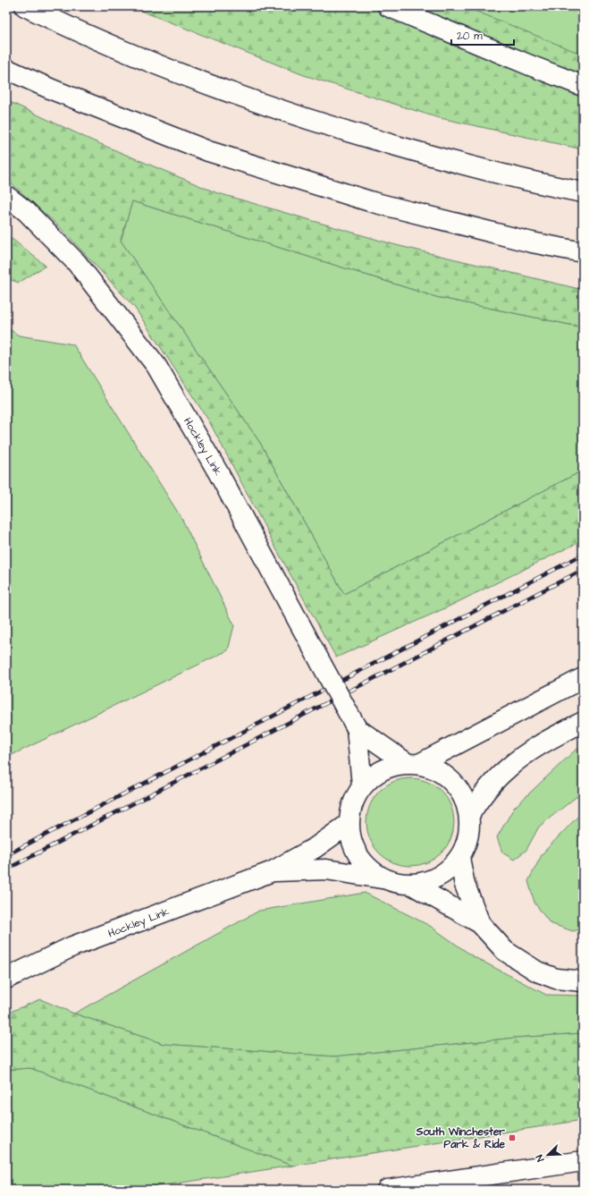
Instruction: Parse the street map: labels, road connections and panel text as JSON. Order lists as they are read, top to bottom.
{
  "streets": {
    "main road": ["Hockley Link"]
  },
  "places": {
    "transit": ["South Winchester Park & Ride"]
  },
  "scale_bar": "20 m",
  "north": "bottom left"
}
